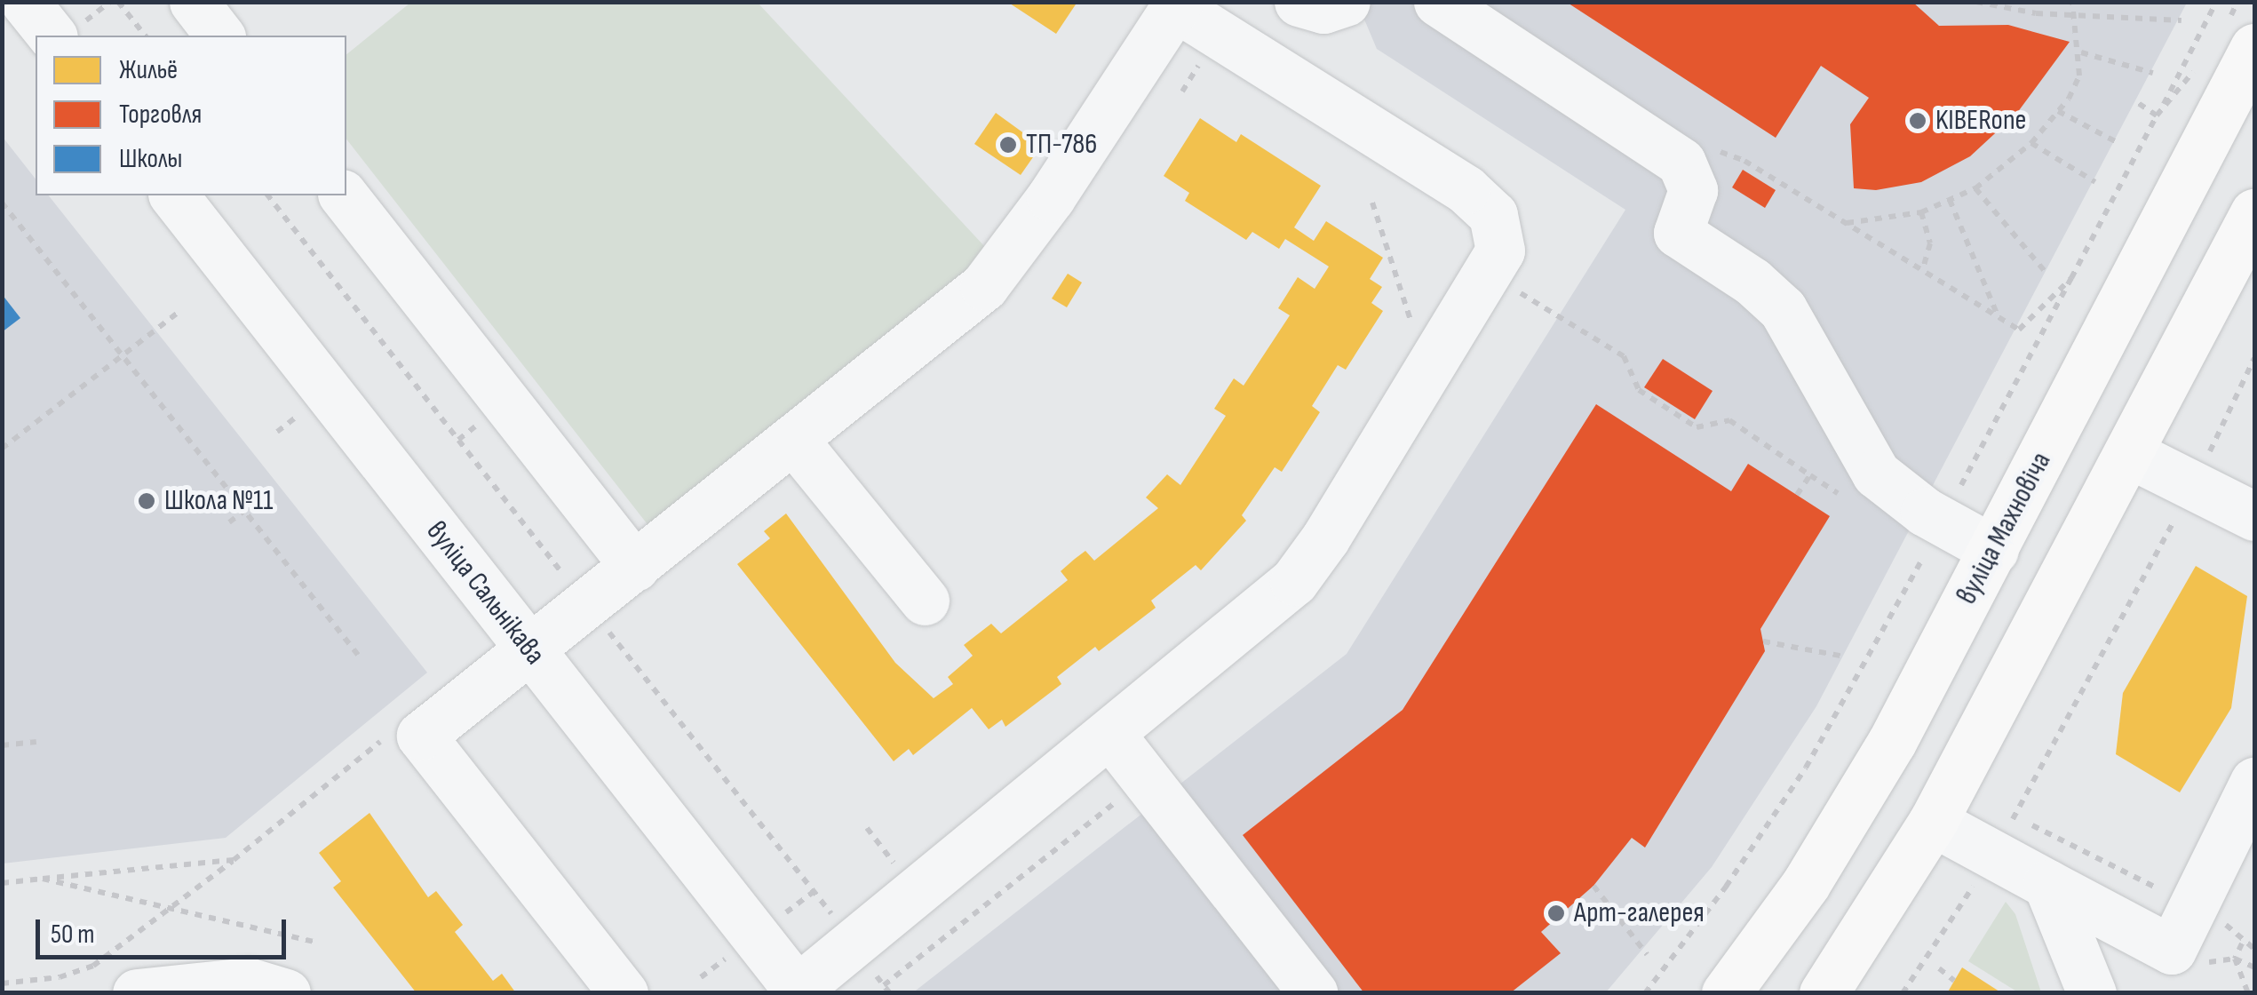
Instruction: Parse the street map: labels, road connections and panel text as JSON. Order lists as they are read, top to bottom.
{
  "streets": {
    "main road": ["вуліца Махновіча"],
    "street": ["вуліца Сальнікава"]
  },
  "places": [
    "KIBERone",
    "ТП-786",
    "Школа №11",
    "Арт-галерея"
  ],
  "legend": ["Жильё", "Торговля", "Школы"],
  "scale_bar": "50 m"
}
